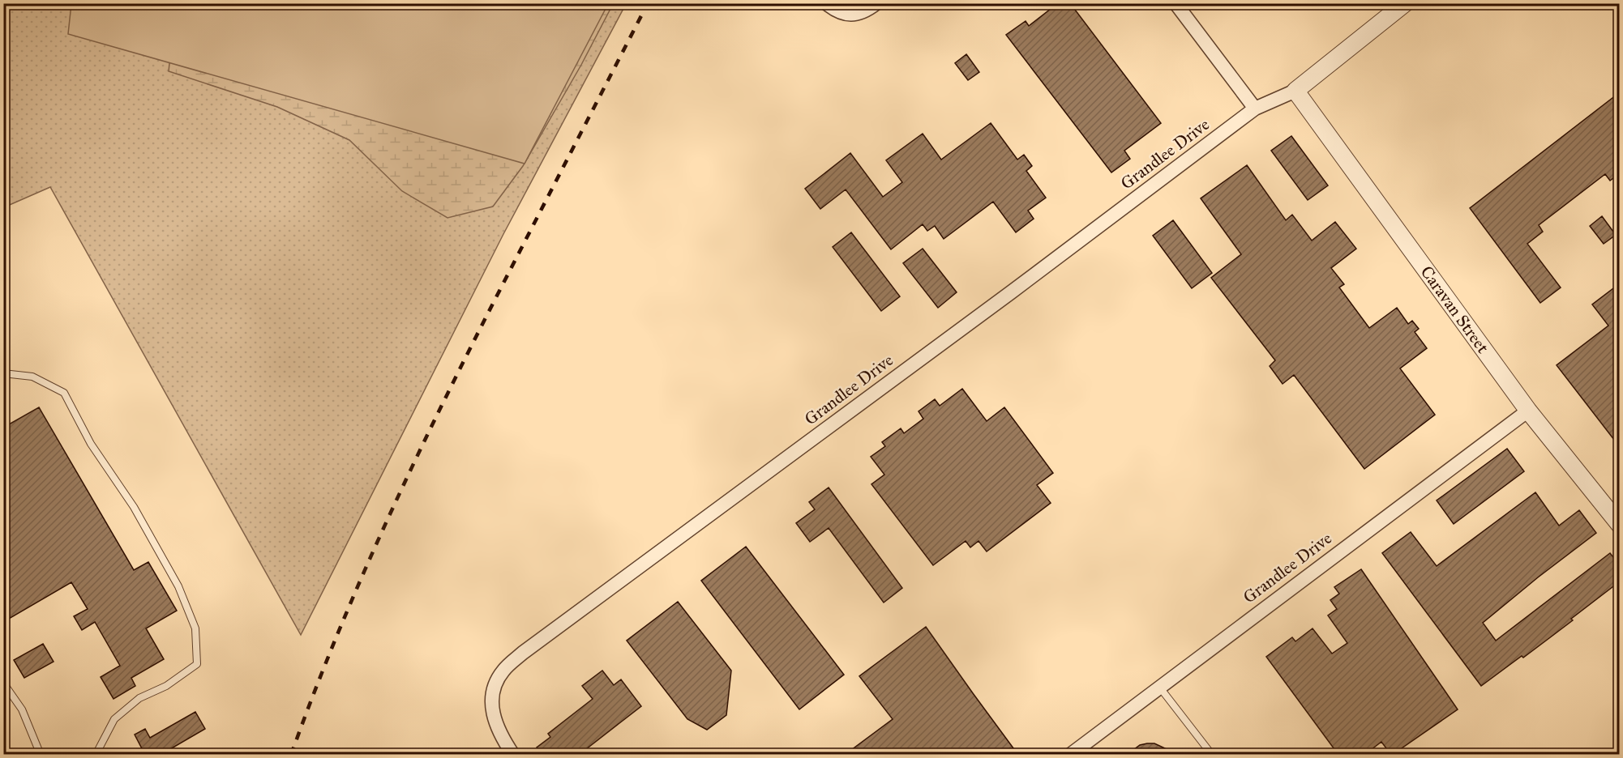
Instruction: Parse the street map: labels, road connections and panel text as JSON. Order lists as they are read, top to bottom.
{
  "streets": {
    "street": ["Grandlee Drive", "Caravan Street"]
  },
  "crossings": [
    ["Grandlee Drive", "Caravan Street"]
  ]
}
